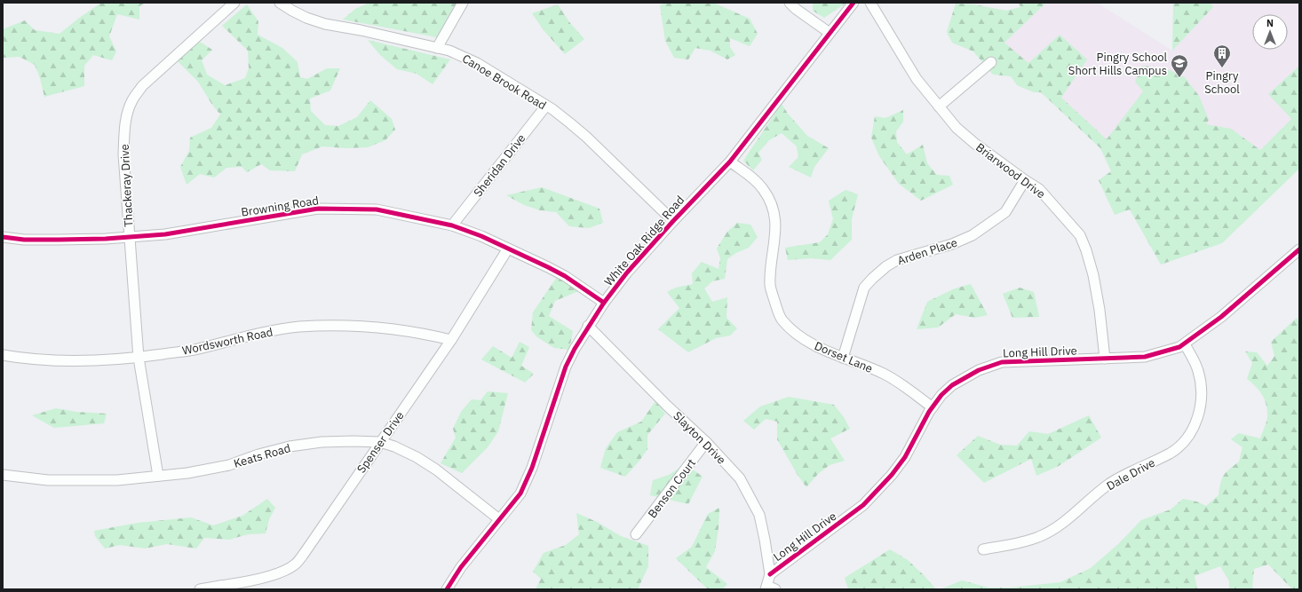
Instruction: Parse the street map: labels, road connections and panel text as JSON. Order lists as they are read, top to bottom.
{
  "streets": {
    "street": [
      "Canoe Brook Road",
      "Sheridan Drive",
      "Briarwood Drive",
      "Thackeray Drive",
      "Browning Road",
      "White Oak Ridge Road",
      "Arden Place",
      "Wordsworth Road",
      "Long Hill Drive",
      "Dorset Lane",
      "Slayton Drive",
      "Spenser Drive",
      "Keats Road",
      "Dale Drive",
      "Benson Court"
    ]
  },
  "crossings": [
    ["Canoe Brook Road", "Sheridan Drive"],
    ["Canoe Brook Road", "White Oak Ridge Road"],
    ["Sheridan Drive", "Browning Road"],
    ["Briarwood Drive", "Arden Place"],
    ["Briarwood Drive", "Long Hill Drive"],
    ["Thackeray Drive", "Browning Road"],
    ["Thackeray Drive", "Wordsworth Road"],
    ["Thackeray Drive", "Keats Road"],
    ["Browning Road", "White Oak Ridge Road"],
    ["Browning Road", "Spenser Drive"],
    ["White Oak Ridge Road", "Dorset Lane"],
    ["White Oak Ridge Road", "Slayton Drive"],
    ["White Oak Ridge Road", "Keats Road"],
    ["Arden Place", "Dorset Lane"],
    ["Wordsworth Road", "Spenser Drive"],
    ["Long Hill Drive", "Dorset Lane"],
    ["Long Hill Drive", "Slayton Drive"],
    ["Long Hill Drive", "Dale Drive"],
    ["Slayton Drive", "Benson Court"],
    ["Spenser Drive", "Keats Road"]
  ],
  "places": {
    "building": ["Pingry School"],
    "school or university": ["Pingry School Short Hills Campus"]
  },
  "north": "top"
}
